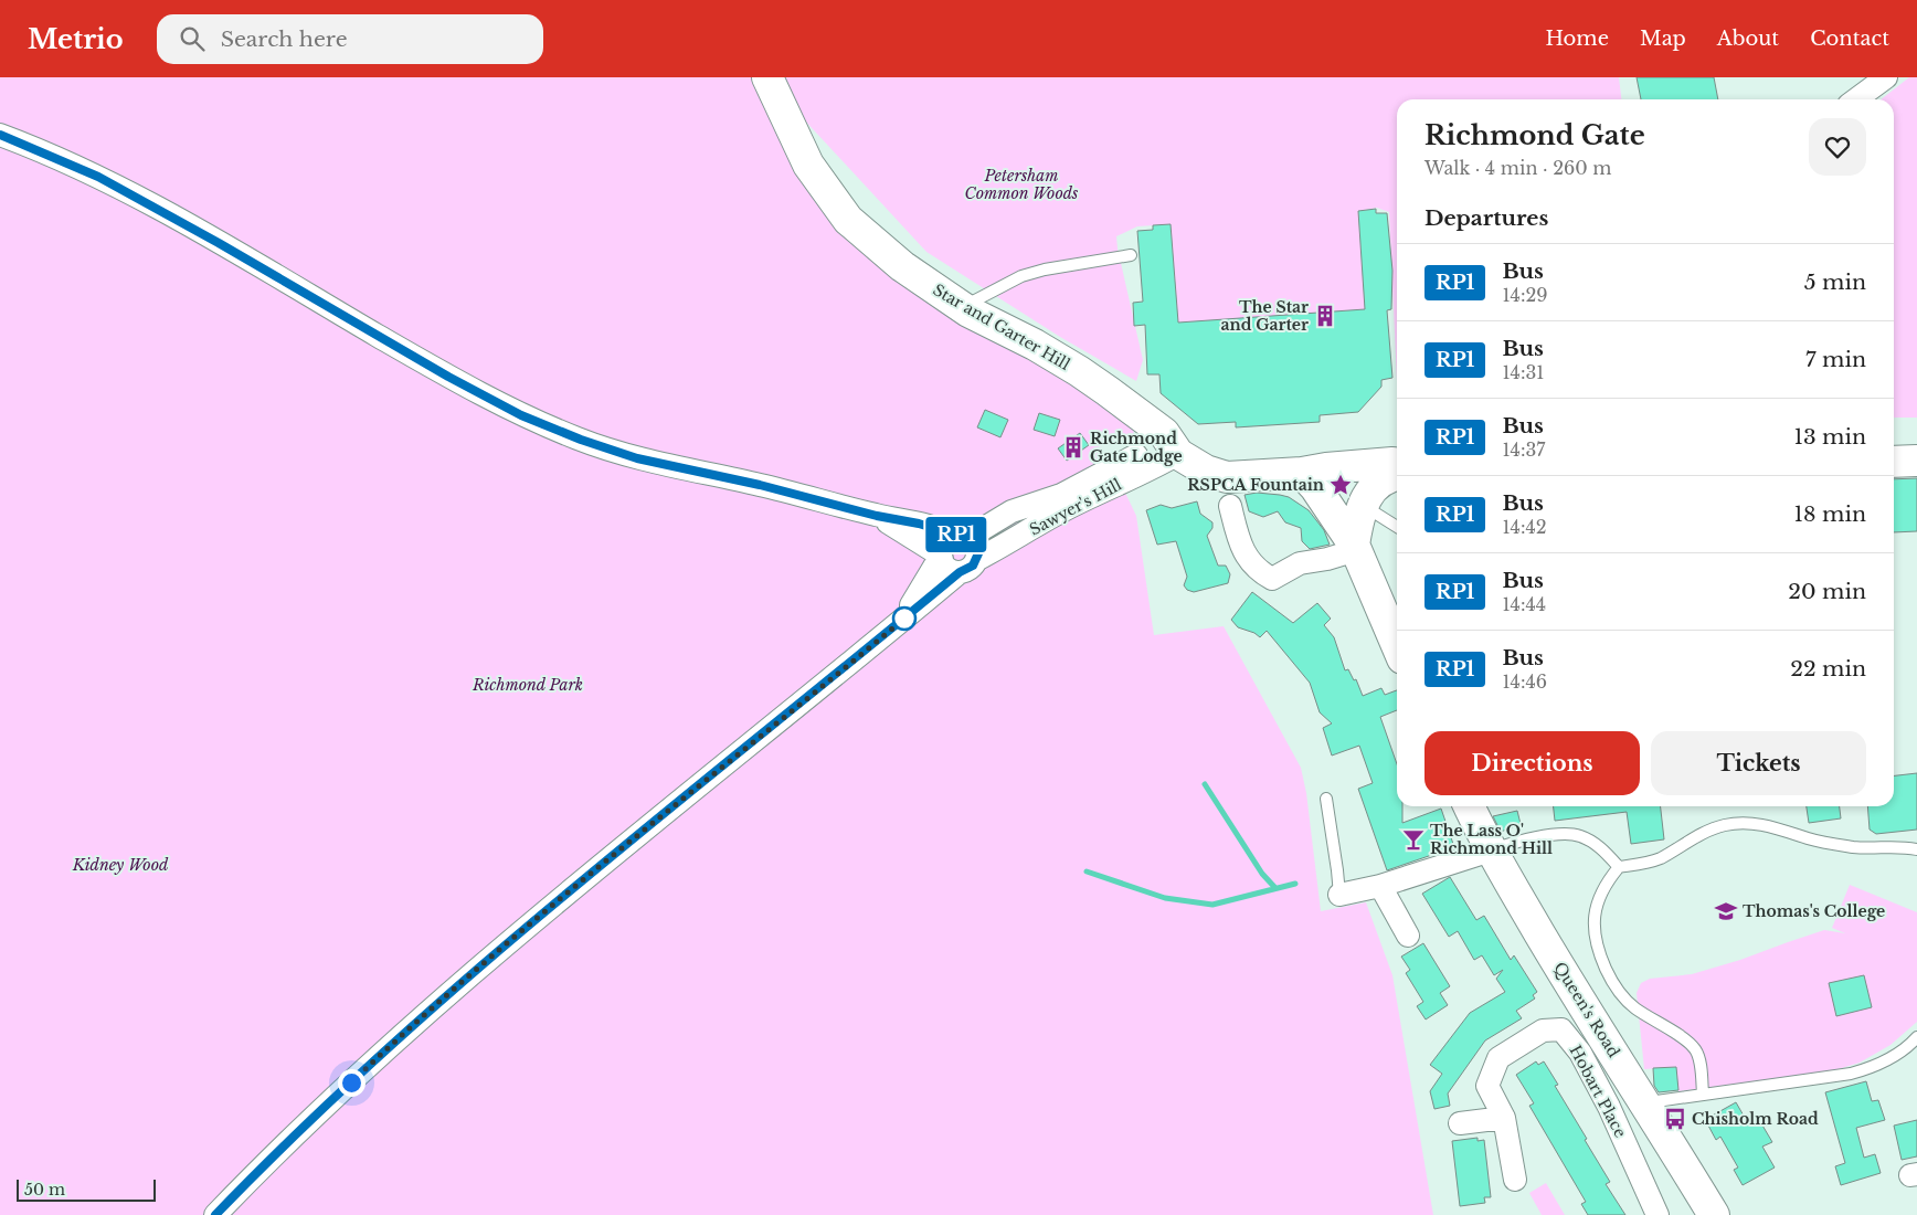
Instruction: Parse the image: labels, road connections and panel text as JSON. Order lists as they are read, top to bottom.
{
  "streets": {
    "main road": ["Star and Garter Hill", "Queen's Road"],
    "street": ["Sawyer's Hill", "Hobart Place"]
  },
  "crossings": [
    ["Star and Garter Hill", "Sawyer's Hill"]
  ],
  "parks": ["Petersham Common Woods", "Richmond Park", "Kidney Wood"],
  "places": {
    "building": ["The Star and Garter", "Richmond Gate Lodge"],
    "place": ["RSPCA Fountain"],
    "bar": ["The Lass O' Richmond Hill"],
    "school or university": ["Thomas's College"],
    "bus stop": ["Chisholm Road"]
  },
  "lines": ["bus line RP1"],
  "scale_bar": "50 m",
  "page": {
    "header": "Metrio",
    "search": "Search here",
    "nav": [
      "Home",
      "Map",
      "About",
      "Contact"
    ],
    "on_map": "RP1",
    "heading": [
      ["Richmond Gate", "Walk · 4 min · 260 m"],
      "Departures"
    ],
    "list": [
      {
        "mark": "RP1",
        "name": "Bus",
        "note": "14:29",
        "value": "5 min"
      },
      {
        "mark": "RP1",
        "name": "Bus",
        "note": "14:31",
        "value": "7 min"
      },
      {
        "mark": "RP1",
        "name": "Bus",
        "note": "14:37",
        "value": "13 min"
      },
      {
        "mark": "RP1",
        "name": "Bus",
        "note": "14:42",
        "value": "18 min"
      },
      {
        "mark": "RP1",
        "name": "Bus",
        "note": "14:44",
        "value": "20 min"
      },
      {
        "mark": "RP1",
        "name": "Bus",
        "note": "14:46",
        "value": "22 min"
      }
    ],
    "buttons": ["Directions", "Tickets"],
    "scale": "50 m"
  }
}
